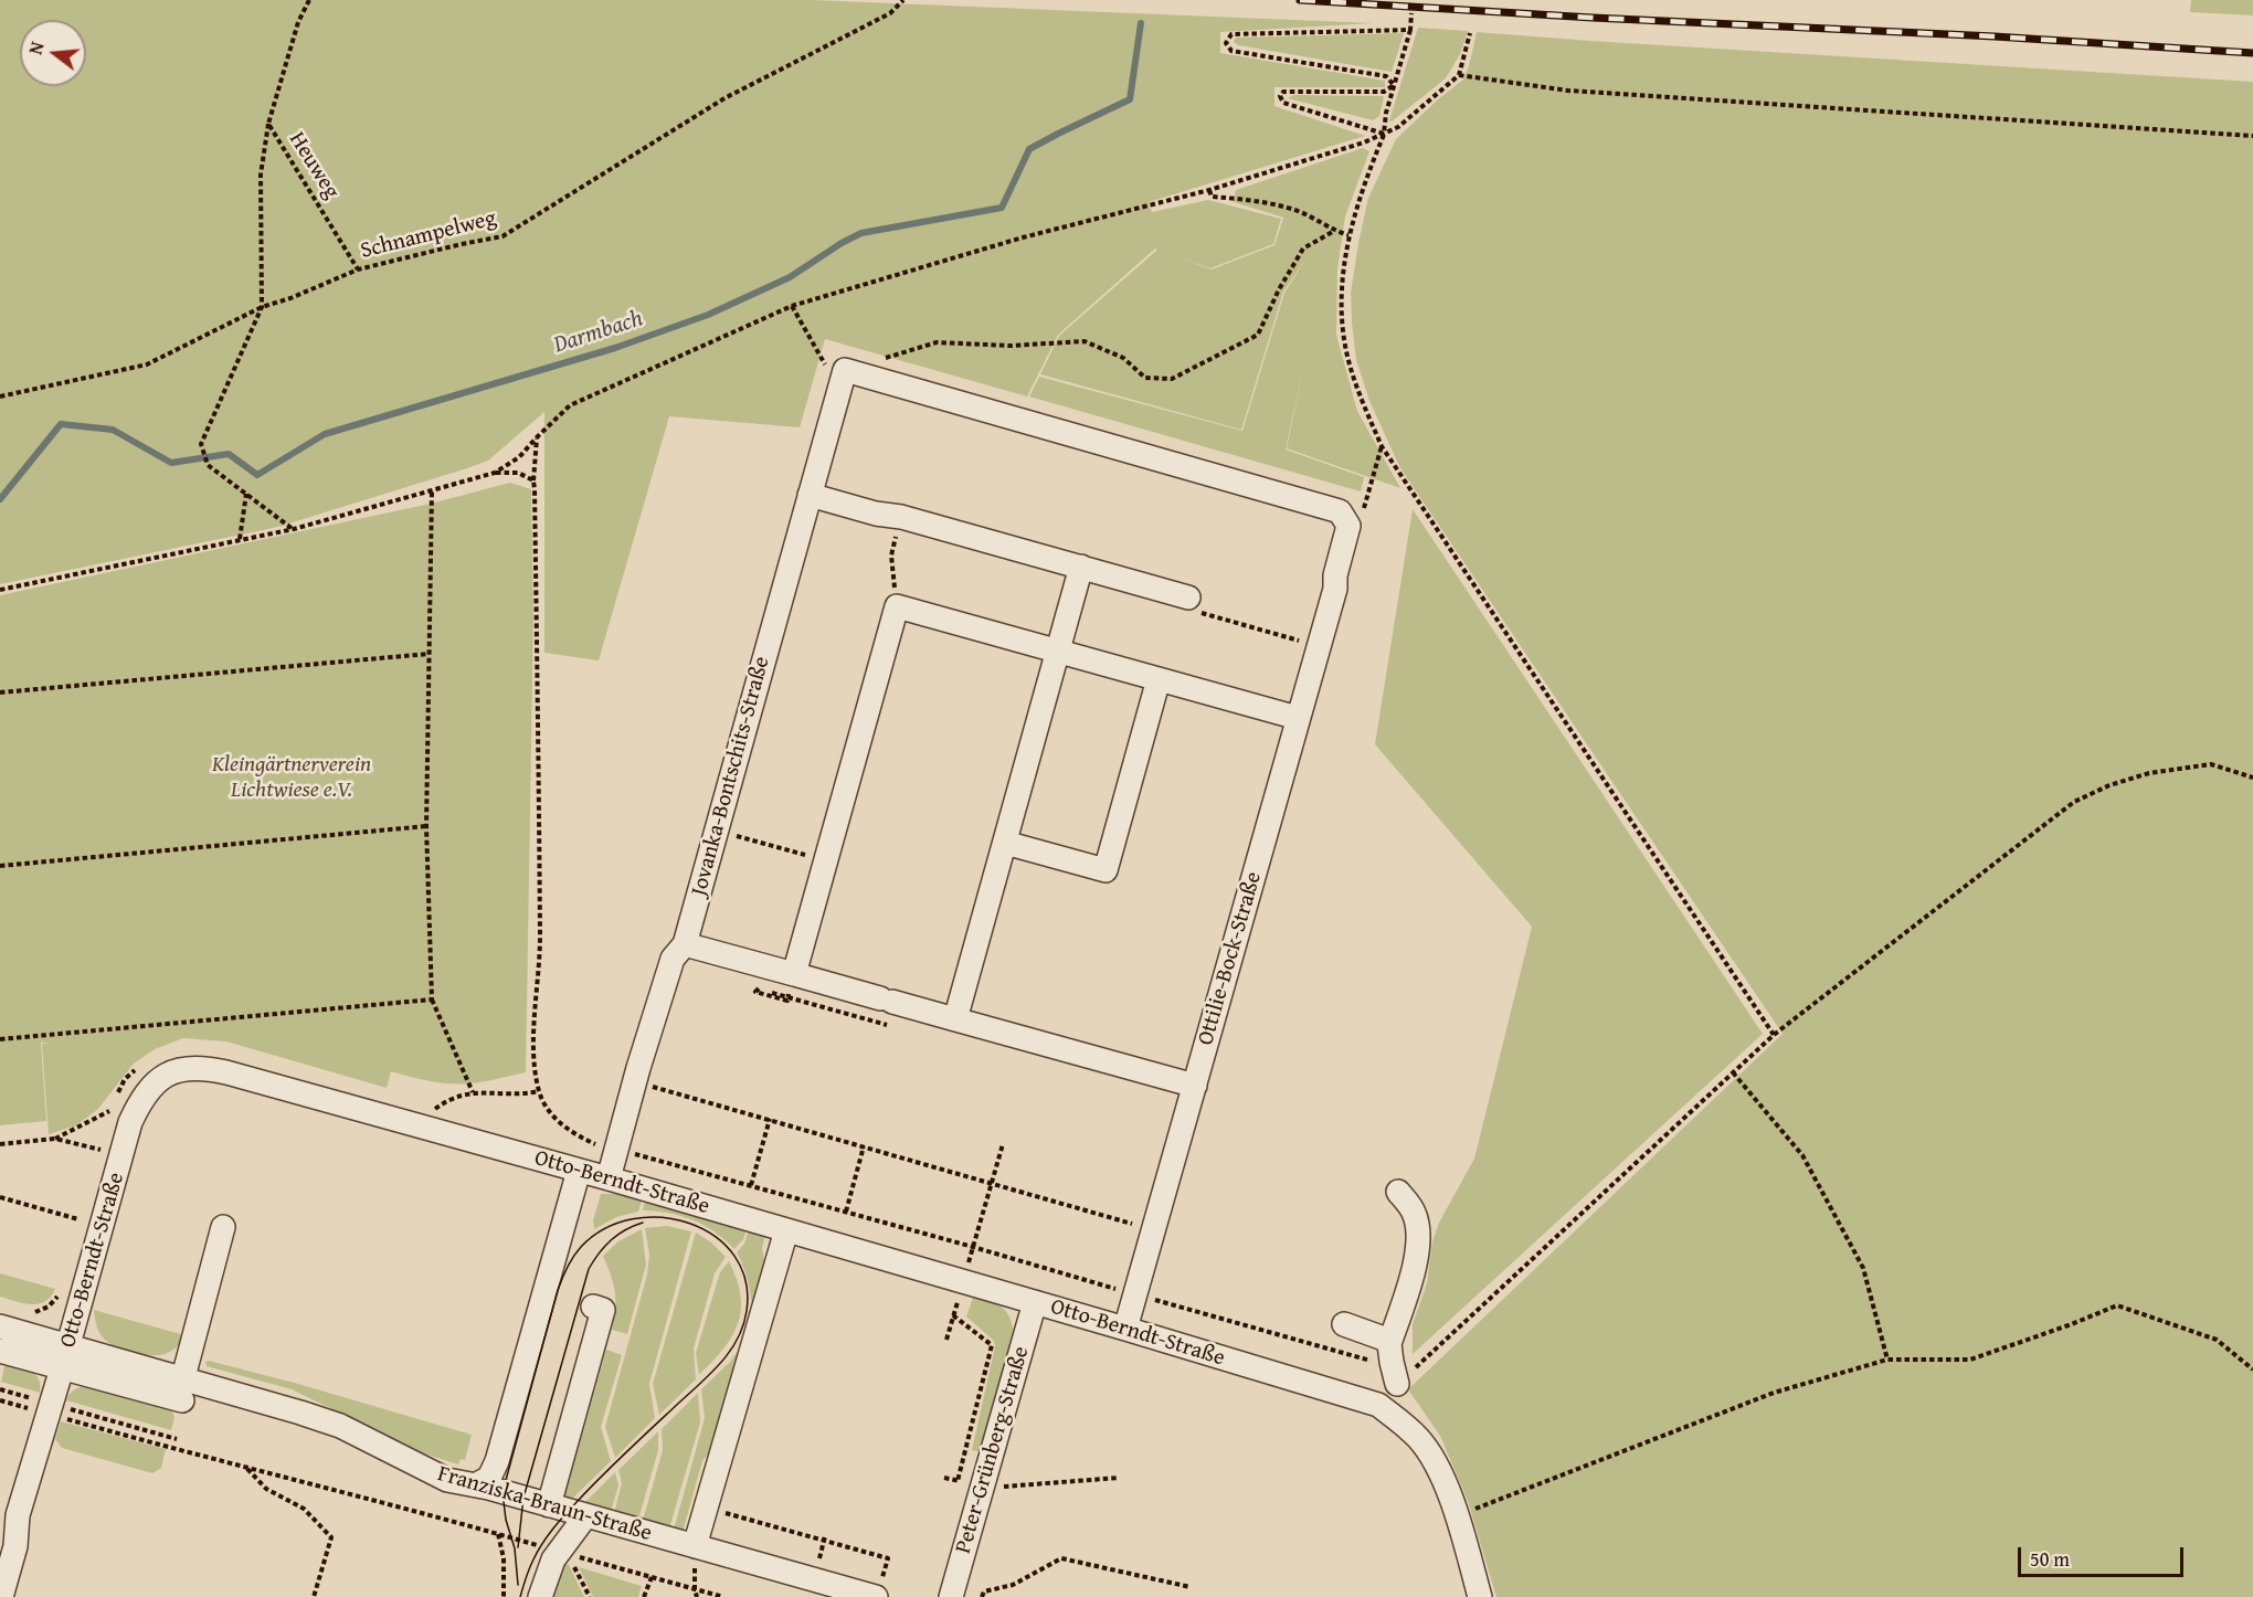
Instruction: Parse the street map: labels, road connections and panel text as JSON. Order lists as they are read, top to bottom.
{
  "streets": {
    "street": [
      "Jovanka-Bontschits-Straße",
      "Ottilie-Bock-Straße",
      "Otto-Berndt-Straße",
      "Peter-Grünberg-Straße",
      "Franziska-Braun-Straße"
    ],
    "path": ["Heuweg", "Schnampelweg"]
  },
  "crossings": [
    ["Heuweg", "Schnampelweg"],
    ["Jovanka-Bontschits-Straße", "Ottilie-Bock-Straße"],
    ["Jovanka-Bontschits-Straße", "Otto-Berndt-Straße"],
    ["Ottilie-Bock-Straße", "Otto-Berndt-Straße"],
    ["Otto-Berndt-Straße", "Peter-Grünberg-Straße"],
    ["Otto-Berndt-Straße", "Franziska-Braun-Straße"]
  ],
  "water": ["Darmbach"],
  "parks": ["Kleingärtnerverein Lichtwiese e.V."],
  "scale_bar": "50 m",
  "north": "left"
}
